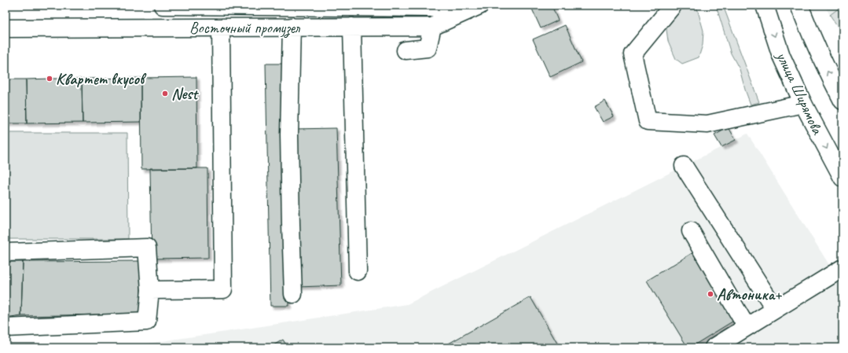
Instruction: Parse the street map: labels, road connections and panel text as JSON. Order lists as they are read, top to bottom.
{
  "streets": {
    "street": ["Восточный промузел", "улица Ширямова"]
  },
  "places": ["Квартет вкусов", "Nest", "Автоника+"]
}
